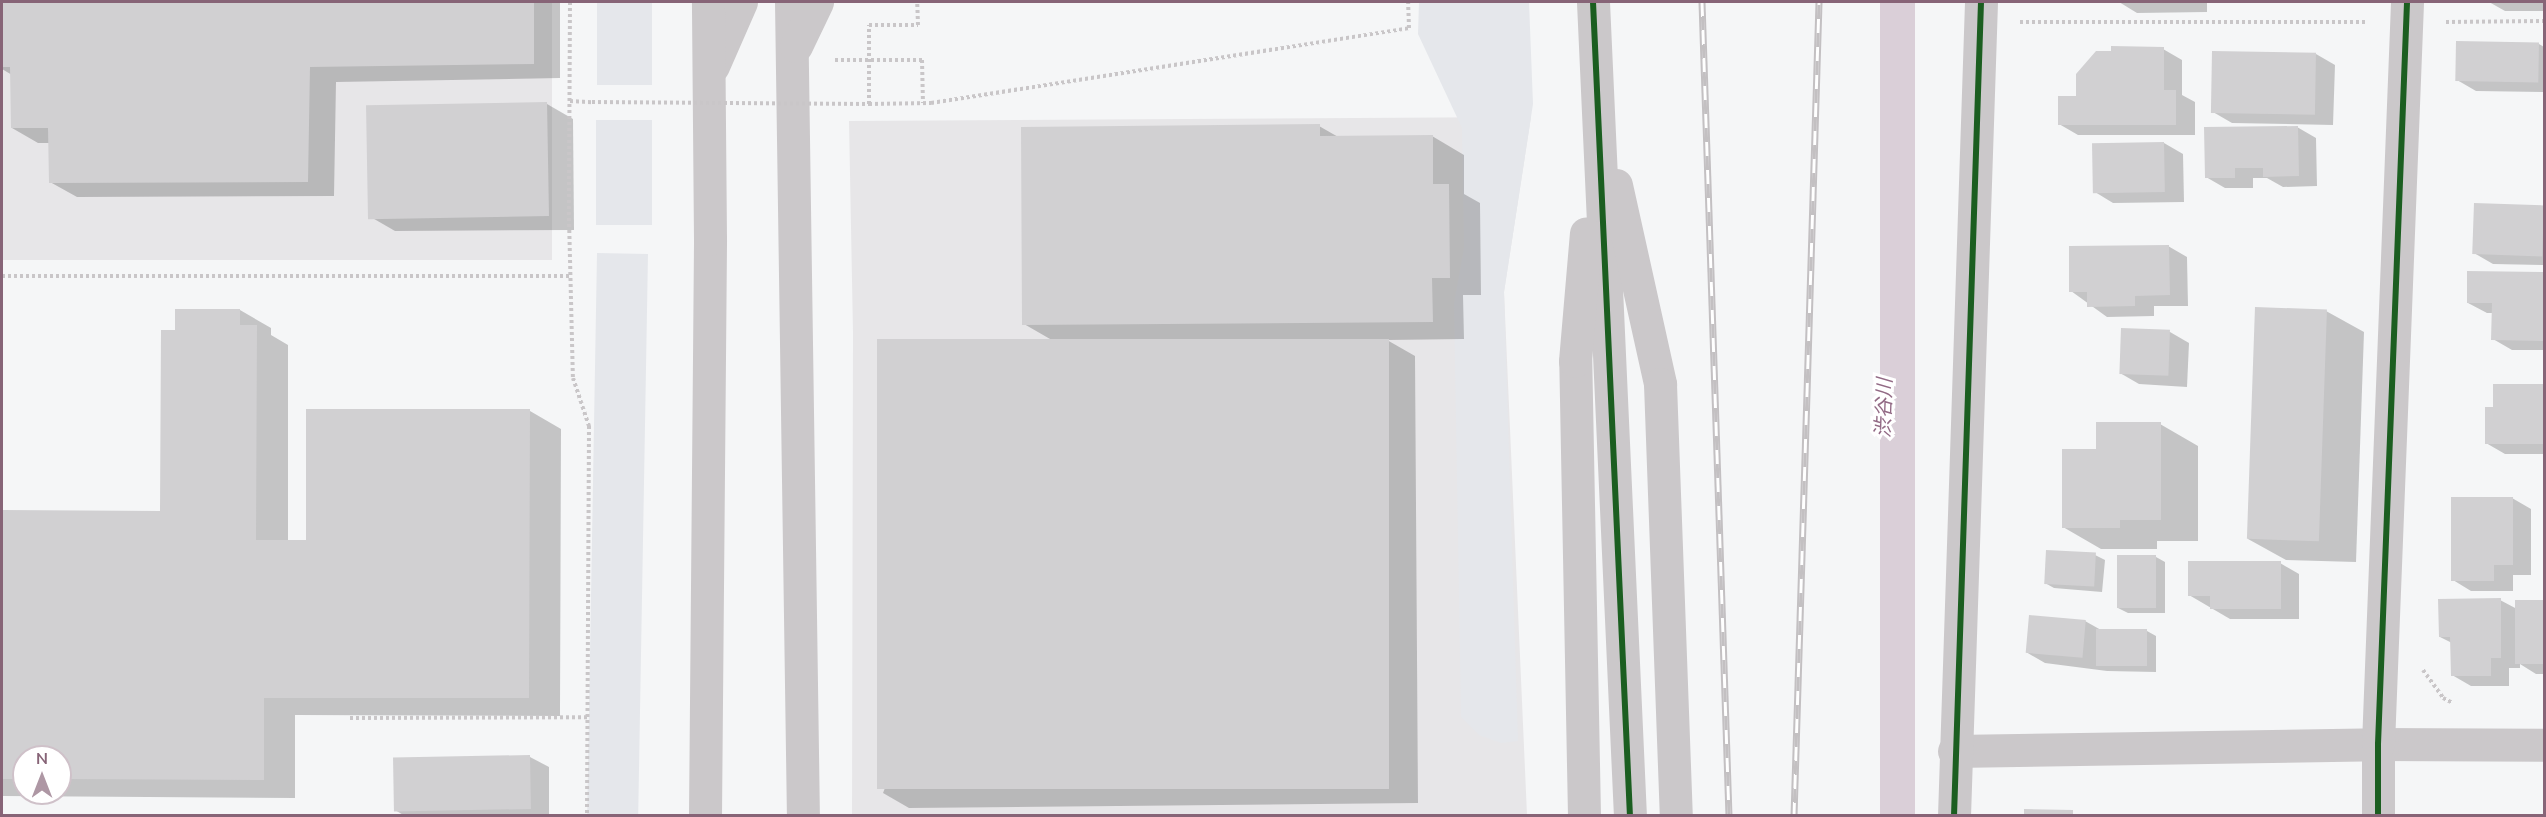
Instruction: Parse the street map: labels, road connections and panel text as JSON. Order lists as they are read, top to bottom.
{
  "water": ["渋谷川"],
  "north": "top"
}
